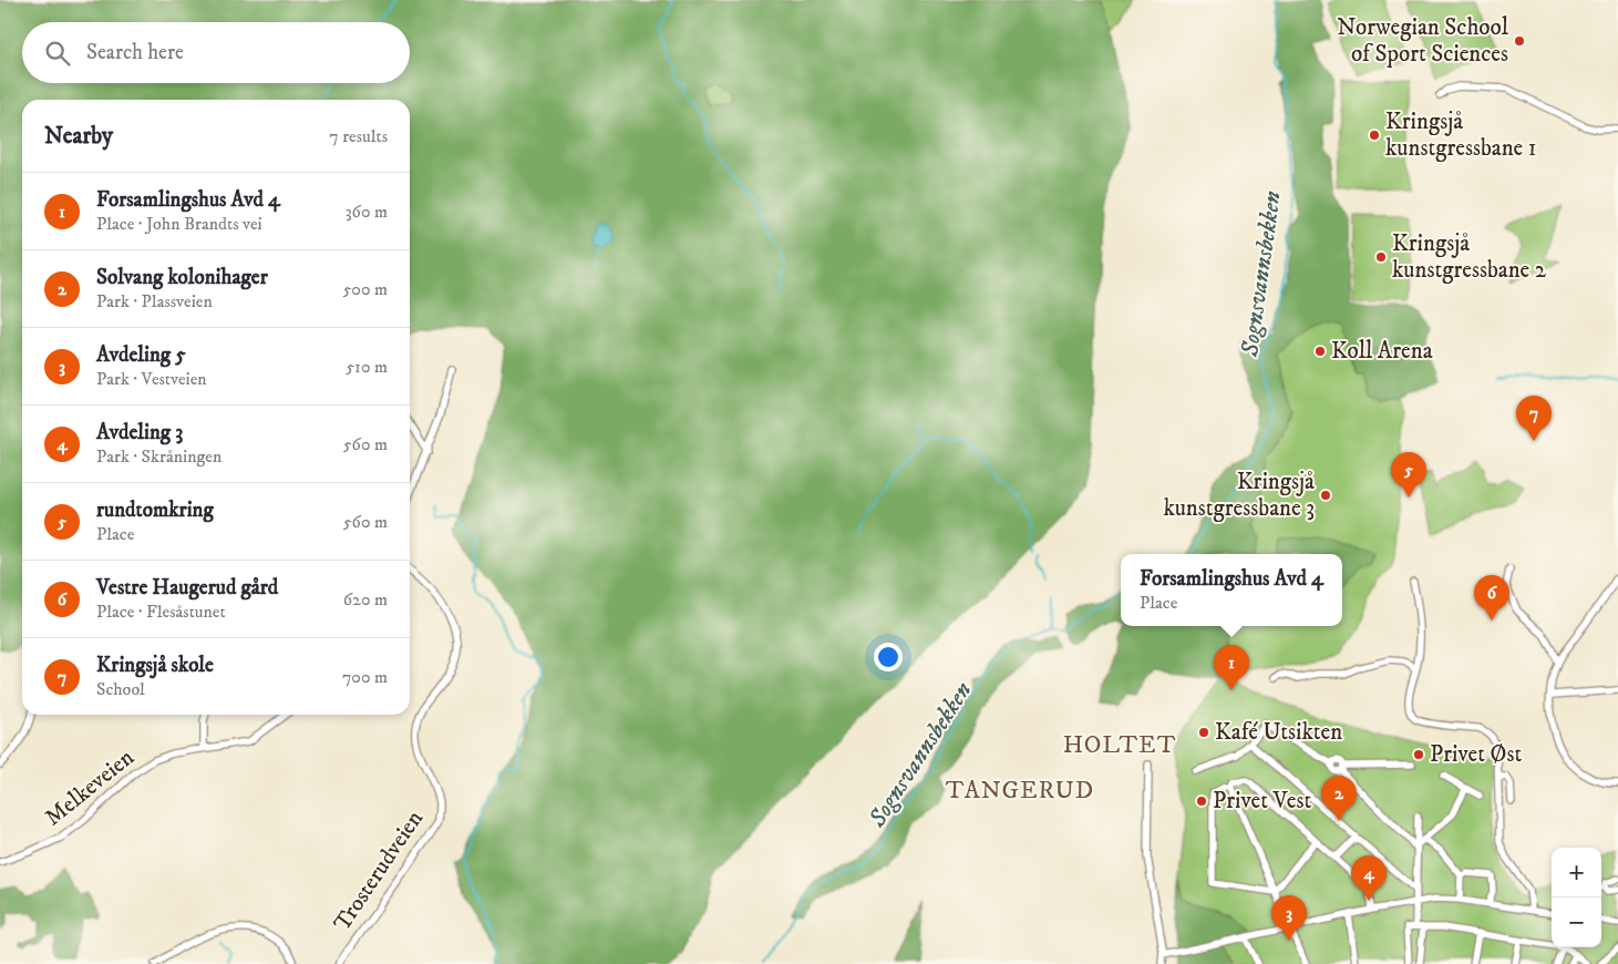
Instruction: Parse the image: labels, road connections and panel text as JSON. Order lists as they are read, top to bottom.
{
  "streets": {
    "street": ["Melkeveien", "Trosterudveien"]
  },
  "districts": ["HOLTET", "TANGERUD"],
  "water": ["Sognsvannsbekken"],
  "places": [
    "Norwegian School of Sport Sciences",
    "Kringsjå kunstgressbane 1",
    "Kringsjå kunstgressbane 2",
    "Koll Arena",
    "Kringsjå kunstgressbane 3",
    "Kafé Utsikten",
    "Privet Øst",
    "Privet Vest"
  ],
  "page": {
    "search": "Search here",
    "heading": ["Nearby", "7 results"],
    "list": [
      {
        "mark": "1",
        "name": "Forsamlingshus Avd 4",
        "note": "Place · John Brandts vei",
        "value": "360 m"
      },
      {
        "mark": "2",
        "name": "Solvang kolonihager",
        "note": "Park · Plassveien",
        "value": "500 m"
      },
      {
        "mark": "3",
        "name": "Avdeling 5",
        "note": "Park · Vestveien",
        "value": "510 m"
      },
      {
        "mark": "4",
        "name": "Avdeling 3",
        "note": "Park · Skråningen",
        "value": "560 m"
      },
      {
        "mark": "5",
        "name": "rundtomkring",
        "note": "Place",
        "value": "560 m"
      },
      {
        "mark": "6",
        "name": "Vestre Haugerud gård",
        "note": "Place · Flesåstunet",
        "value": "620 m"
      },
      {
        "mark": "7",
        "name": "Kringsjå skole",
        "note": "School",
        "value": "700 m"
      }
    ],
    "pins": [
      "7",
      "5",
      "6",
      "1",
      "2",
      "4",
      "3"
    ],
    "popup": ["Forsamlingshus Avd 4", "Place"],
    "map_buttons": ["+", "−"]
  }
}
